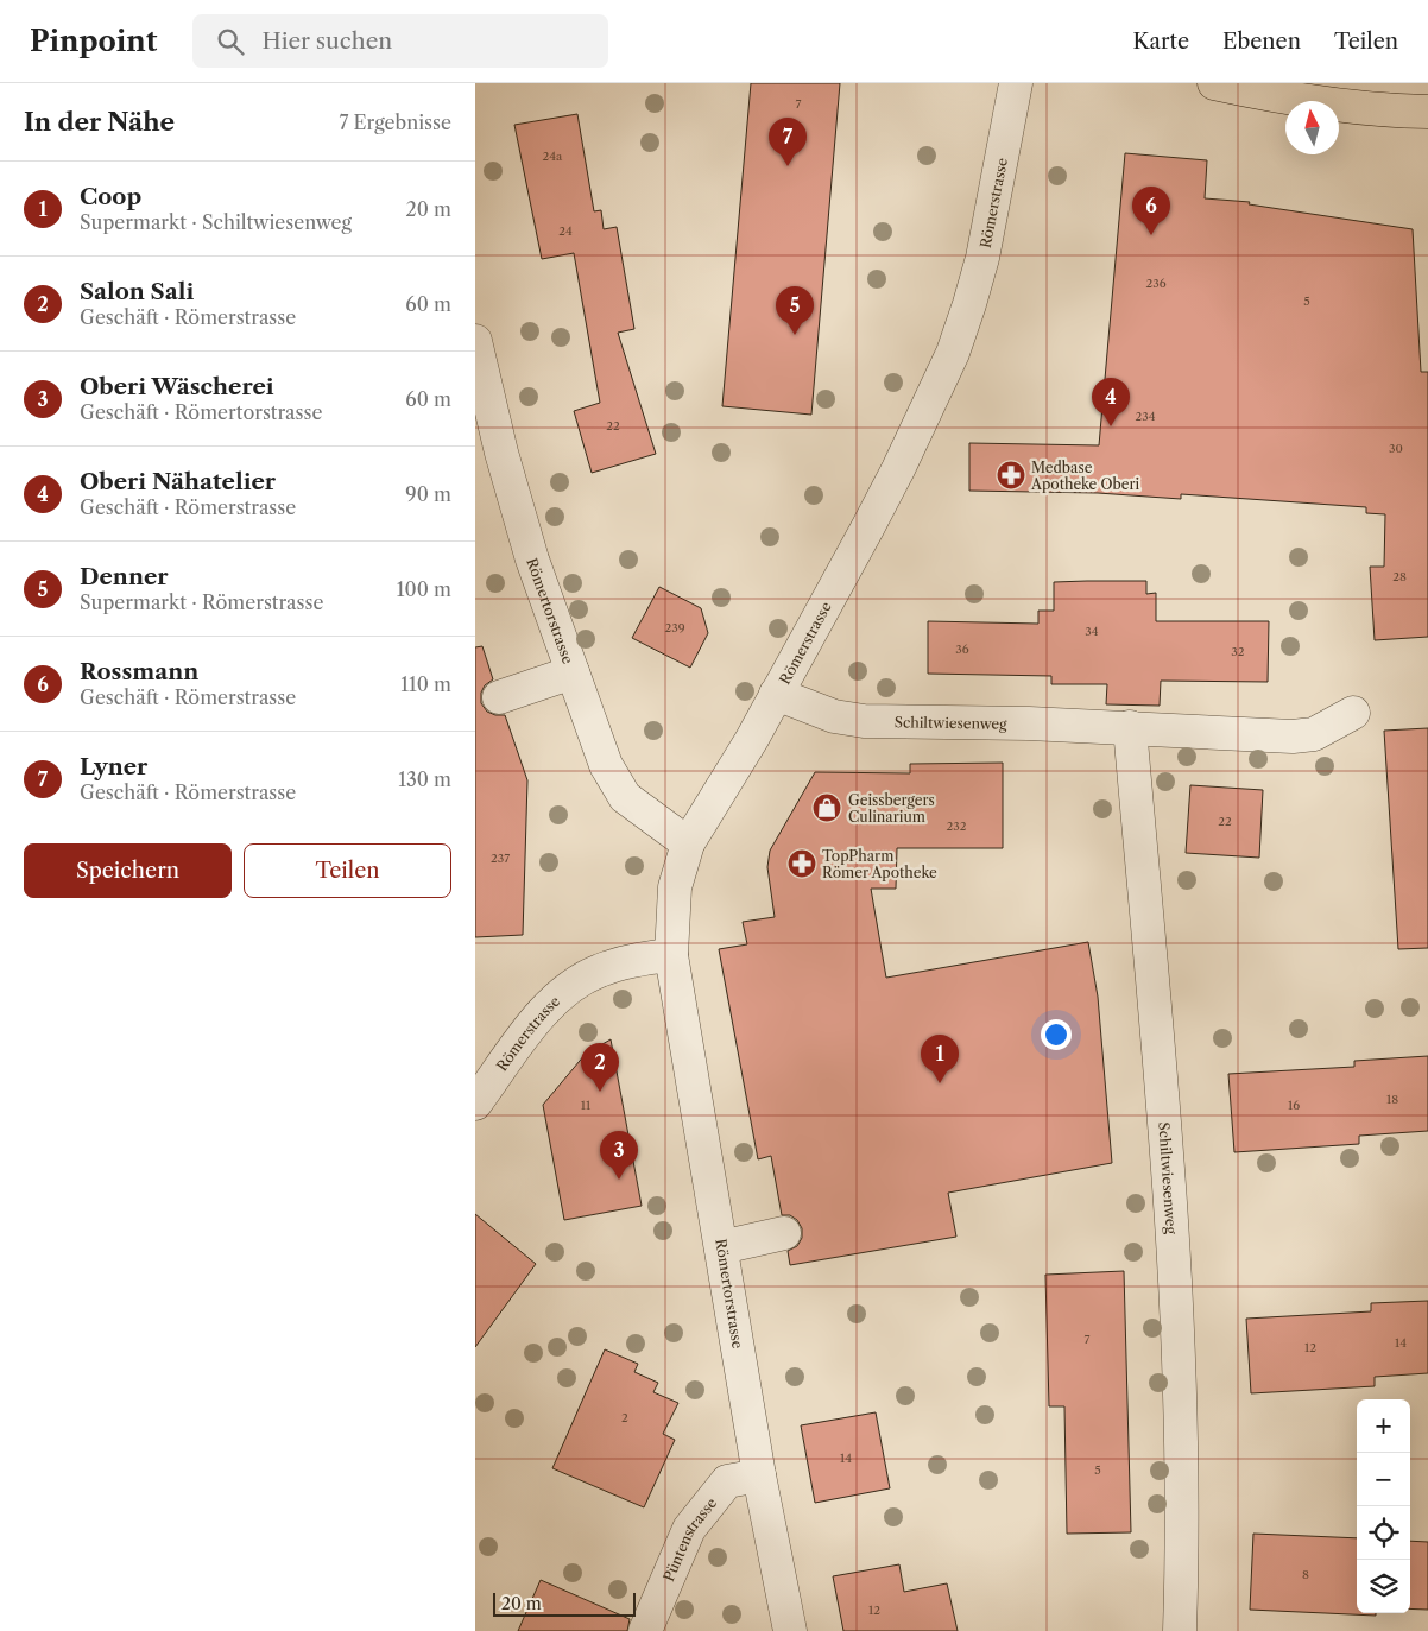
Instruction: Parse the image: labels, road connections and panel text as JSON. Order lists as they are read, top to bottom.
{
  "streets": {
    "street": [
      "Römerstrasse",
      "Römertorstrasse",
      "Schiltwiesenweg",
      "Püntenstrasse"
    ]
  },
  "crossings": [
    ["Römerstrasse", "Römertorstrasse"],
    ["Römerstrasse", "Schiltwiesenweg"],
    ["Römertorstrasse", "Püntenstrasse"]
  ],
  "places": {
    "pharmacy": ["Medbase Apotheke Oberi", "TopPharm Römer Apotheke"],
    "shop": ["Geissbergers Culinarium"]
  },
  "house_numbers": [
    "7",
    "24a",
    "24",
    "236",
    "5",
    "234",
    "22",
    "30",
    "28",
    "239",
    "34",
    "36",
    "32",
    "22",
    "232",
    "237",
    "18",
    "11",
    "16",
    "7",
    "14",
    "12",
    "2",
    "14",
    "5",
    "8",
    "12"
  ],
  "scale_bar": "20 m",
  "north": "top",
  "page": {
    "header": "Pinpoint",
    "search": "Hier suchen",
    "nav": ["Karte", "Ebenen", "Teilen"],
    "heading": ["In der Nähe", "7 Ergebnisse"],
    "pins": [
      "7",
      "6",
      "5",
      "4",
      "1",
      "2",
      "3"
    ],
    "list": [
      {
        "mark": "1",
        "name": "Coop",
        "note": "Supermarkt · Schiltwiesenweg",
        "value": "20 m"
      },
      {
        "mark": "2",
        "name": "Salon Sali",
        "note": "Geschäft · Römerstrasse",
        "value": "60 m"
      },
      {
        "mark": "3",
        "name": "Oberi Wäscherei",
        "note": "Geschäft · Römertorstrasse",
        "value": "60 m"
      },
      {
        "mark": "4",
        "name": "Oberi Nähatelier",
        "note": "Geschäft · Römerstrasse",
        "value": "90 m"
      },
      {
        "mark": "5",
        "name": "Denner",
        "note": "Supermarkt · Römerstrasse",
        "value": "100 m"
      },
      {
        "mark": "6",
        "name": "Rossmann",
        "note": "Geschäft · Römerstrasse",
        "value": "110 m"
      },
      {
        "mark": "7",
        "name": "Lyner",
        "note": "Geschäft · Römerstrasse",
        "value": "130 m"
      }
    ],
    "buttons": ["Speichern", "Teilen"],
    "map_buttons": ["+", "−"],
    "scale": "20 m"
  }
}
